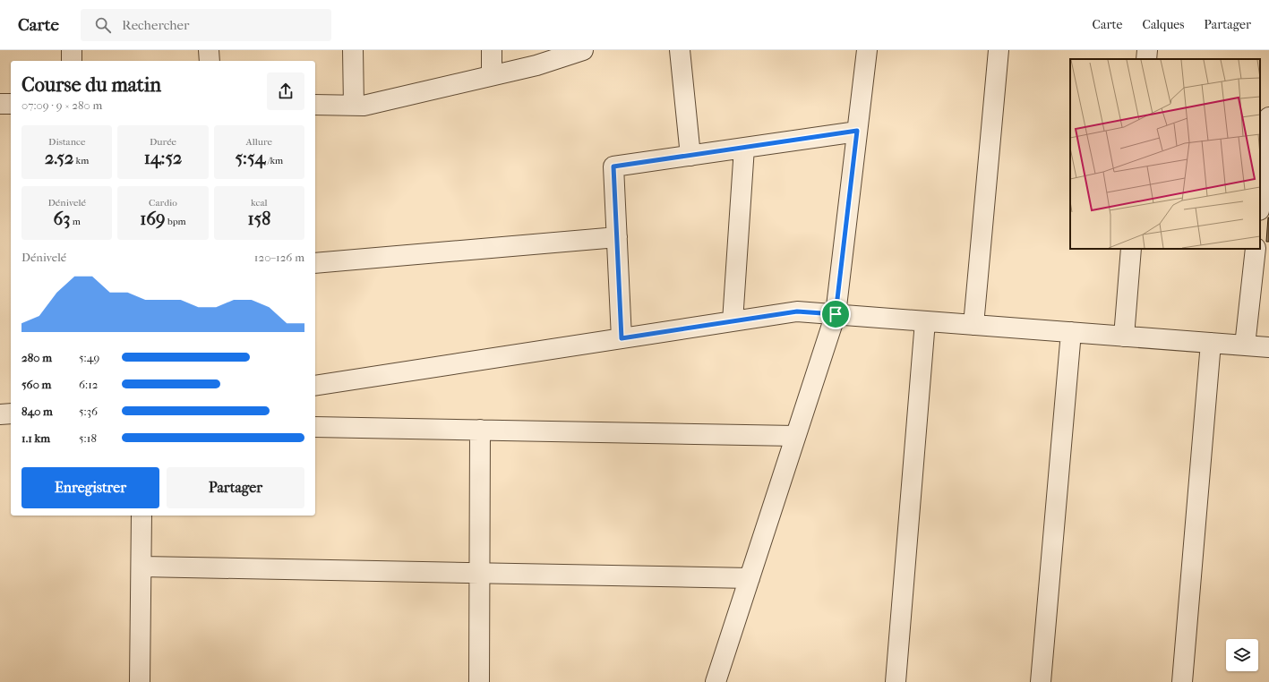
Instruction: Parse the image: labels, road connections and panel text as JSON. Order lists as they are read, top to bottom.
{
  "page": {
    "header": "Carte",
    "search": "Rechercher",
    "nav": ["Carte", "Calques", "Partager"],
    "heading": ["Course du matin", "07:09 · 9 × 280 m"],
    "stats": [
      ["Distance", "2.52 km"],
      ["Durée", "14:52"],
      ["Allure", "5:54 /km"],
      ["Dénivelé", "63 m"],
      ["Cardio", "169 bpm"],
      ["kcal", "158"]
    ],
    "chart": ["Dénivelé", "120–126 m"],
    "list": [
      {
        "name": "280 m",
        "note": "5:49"
      },
      {
        "name": "560 m",
        "note": "6:12"
      },
      {
        "name": "840 m",
        "note": "5:36"
      },
      {
        "name": "1.1 km",
        "note": "5:18"
      }
    ],
    "buttons": ["Enregistrer", "Partager"]
  }
}
